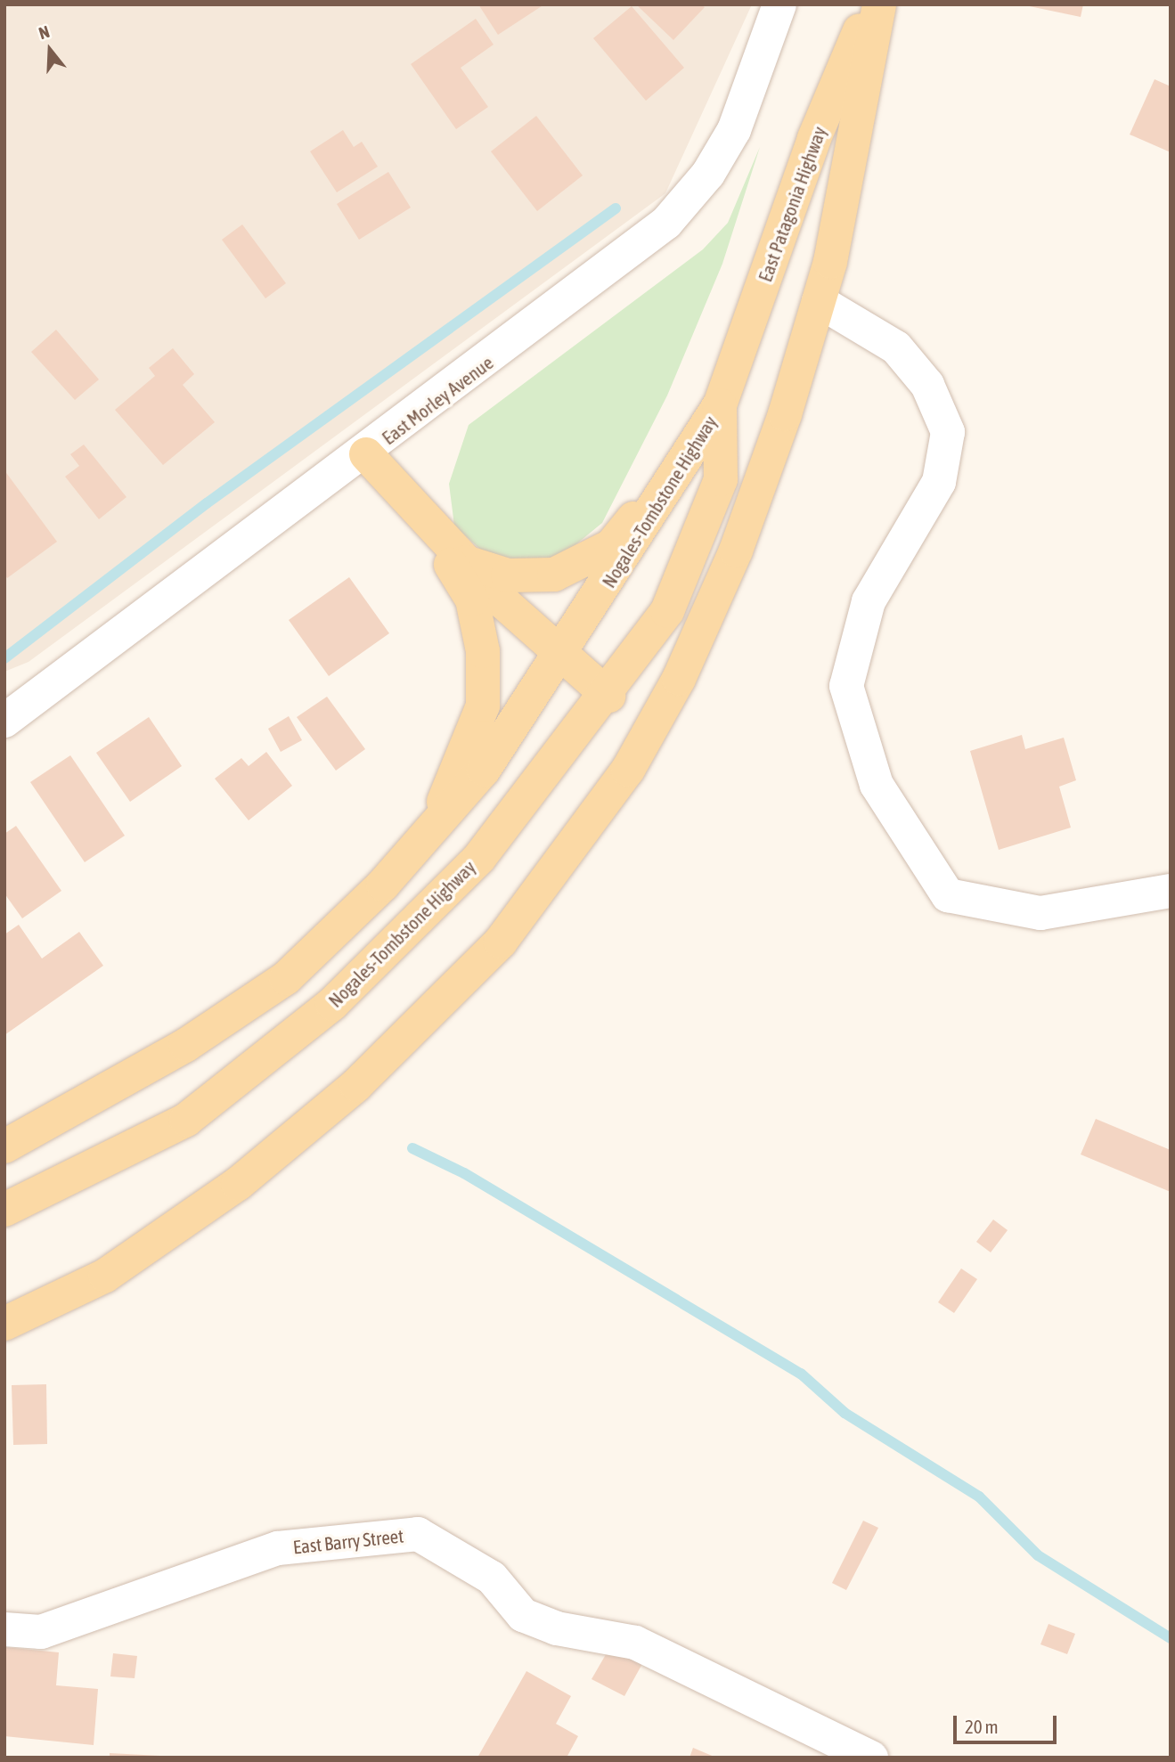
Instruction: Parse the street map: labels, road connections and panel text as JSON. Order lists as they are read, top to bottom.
{
  "streets": {
    "main road": ["East Patagonia Highway", "Nogales-Tombstone Highway"],
    "street": ["East Morley Avenue", "East Barry Street"]
  },
  "crossings": [
    ["East Patagonia Highway", "Nogales-Tombstone Highway"]
  ],
  "scale_bar": "20 m",
  "north": "top"
}
